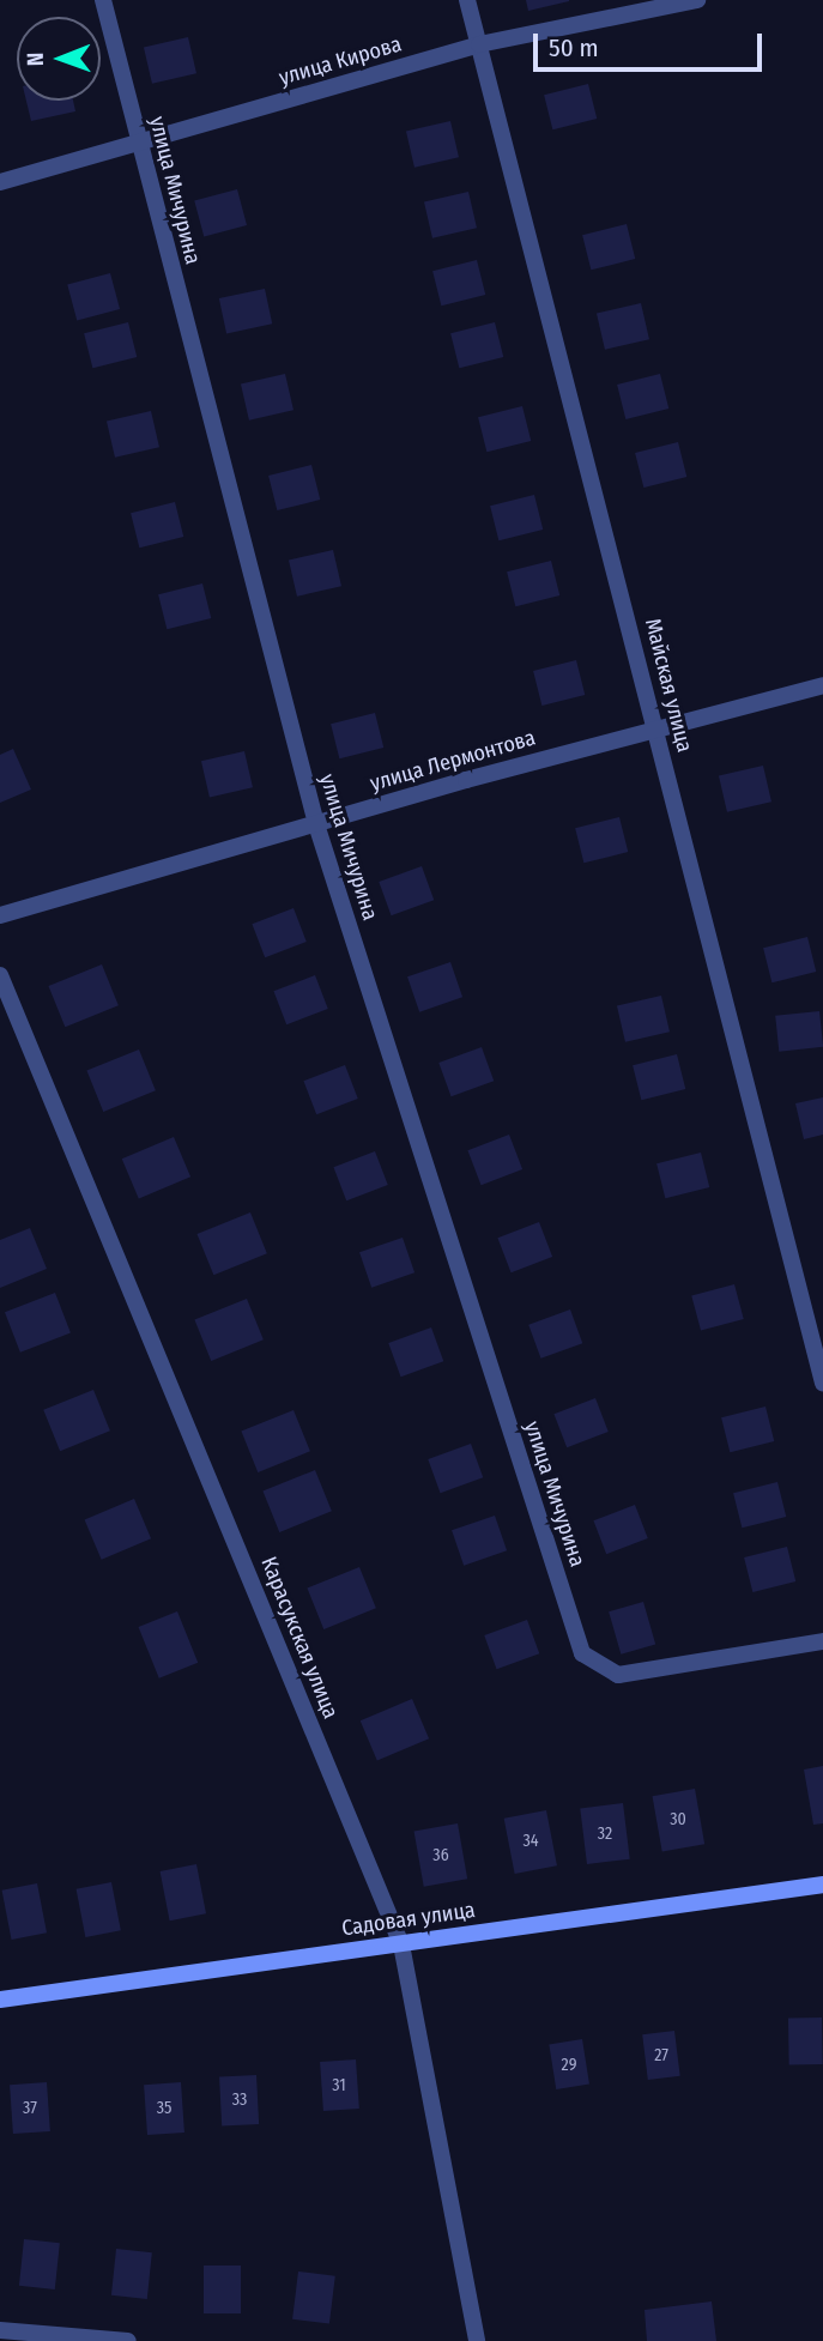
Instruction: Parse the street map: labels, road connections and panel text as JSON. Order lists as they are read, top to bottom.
{
  "streets": {
    "street": [
      "улица Кирова",
      "улица Мичурина",
      "Майская улица",
      "улица Лермонтова",
      "Карасукская улица",
      "Садовая улица"
    ]
  },
  "crossings": [
    ["улица Кирова", "улица Мичурина"],
    ["улица Кирова", "Майская улица"],
    ["улица Мичурина", "улица Лермонтова"],
    ["Майская улица", "улица Лермонтова"],
    ["Карасукская улица", "Садовая улица"]
  ],
  "house_numbers": [
    "30",
    "32",
    "34",
    "36",
    "27",
    "29",
    "31",
    "33",
    "37",
    "35"
  ],
  "scale_bar": "50 m",
  "north": "left"
}
